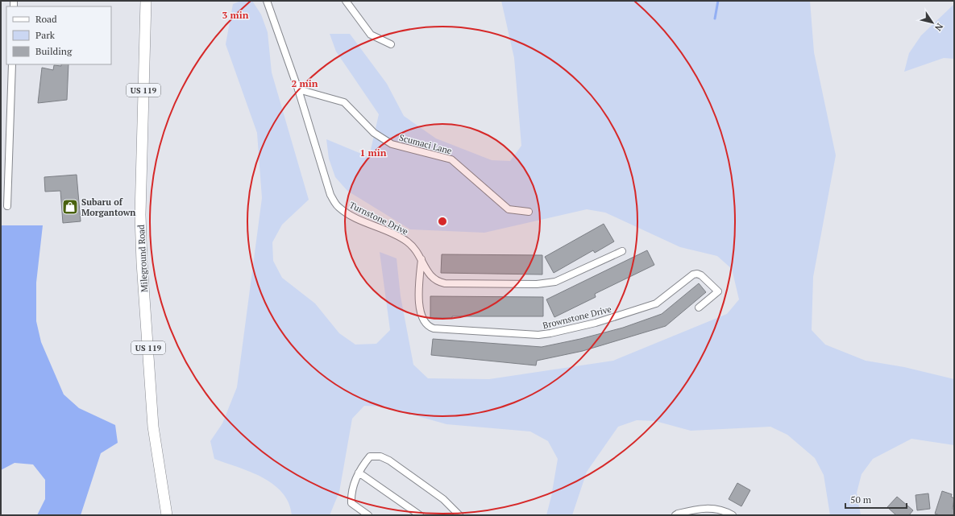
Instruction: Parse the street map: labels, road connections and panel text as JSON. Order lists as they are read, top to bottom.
{
  "streets": {
    "main road": ["US 119", "Mileground Road"],
    "street": ["Scumaci Lane", "Turnstone Drive", "Brownstone Drive"]
  },
  "crossings": [
    ["Scumaci Lane", "Turnstone Drive"],
    ["Turnstone Drive", "Brownstone Drive"]
  ],
  "places": {
    "shop": ["Subaru of Morgantown"]
  },
  "legend": ["Road", "Park", "Building"],
  "scale_bar": "50 m",
  "north": "bottom right",
  "rings": ["3 min", "2 min", "1 min"]
}
